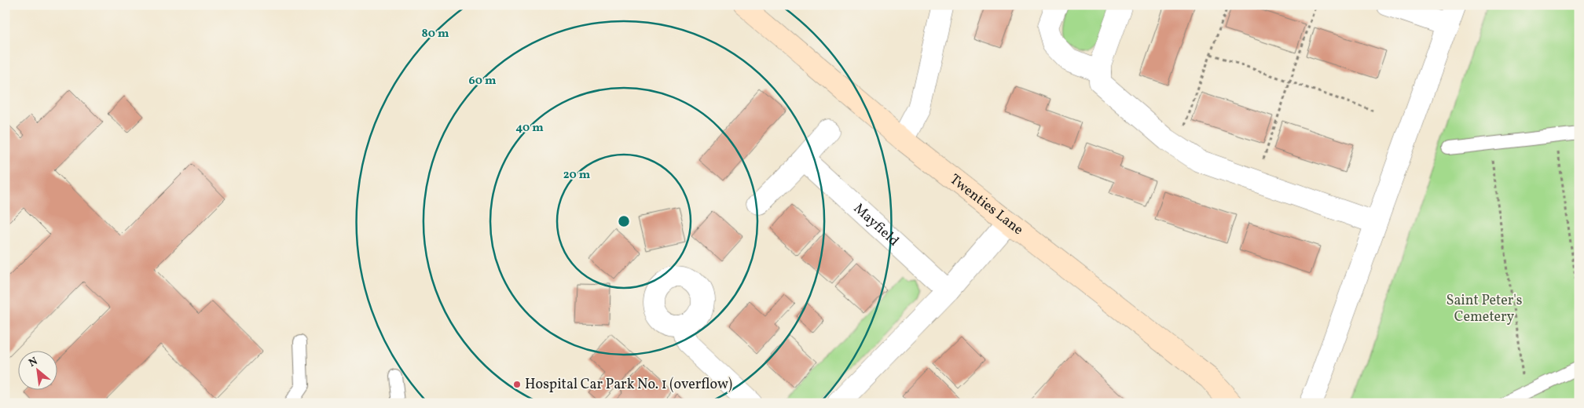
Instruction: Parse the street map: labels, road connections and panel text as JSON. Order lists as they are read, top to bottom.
{
  "streets": {
    "street": ["Twenties Lane", "Mayfield"]
  },
  "parks": ["Saint Peter's Cemetery"],
  "places": ["Hospital Car Park No. 1 (overflow)"],
  "north": "top left",
  "rings": [
    "80 m",
    "60 m",
    "40 m",
    "20 m"
  ]
}
